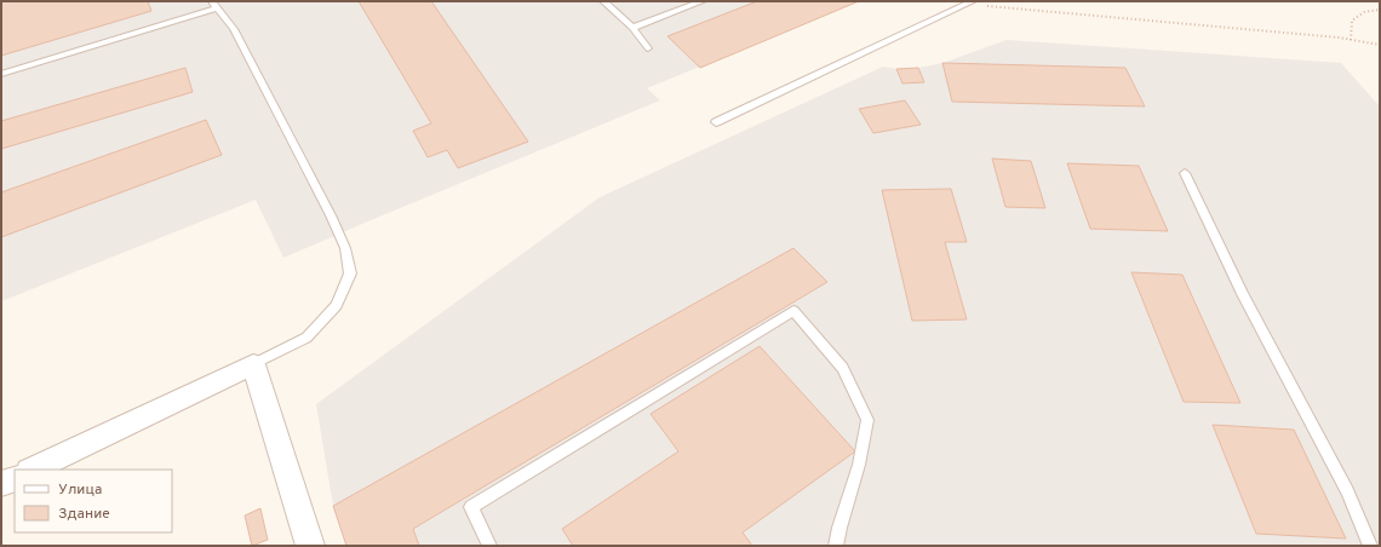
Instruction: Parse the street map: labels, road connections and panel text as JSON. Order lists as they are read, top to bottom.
{
  "legend": ["Улица", "Здание"]
}
